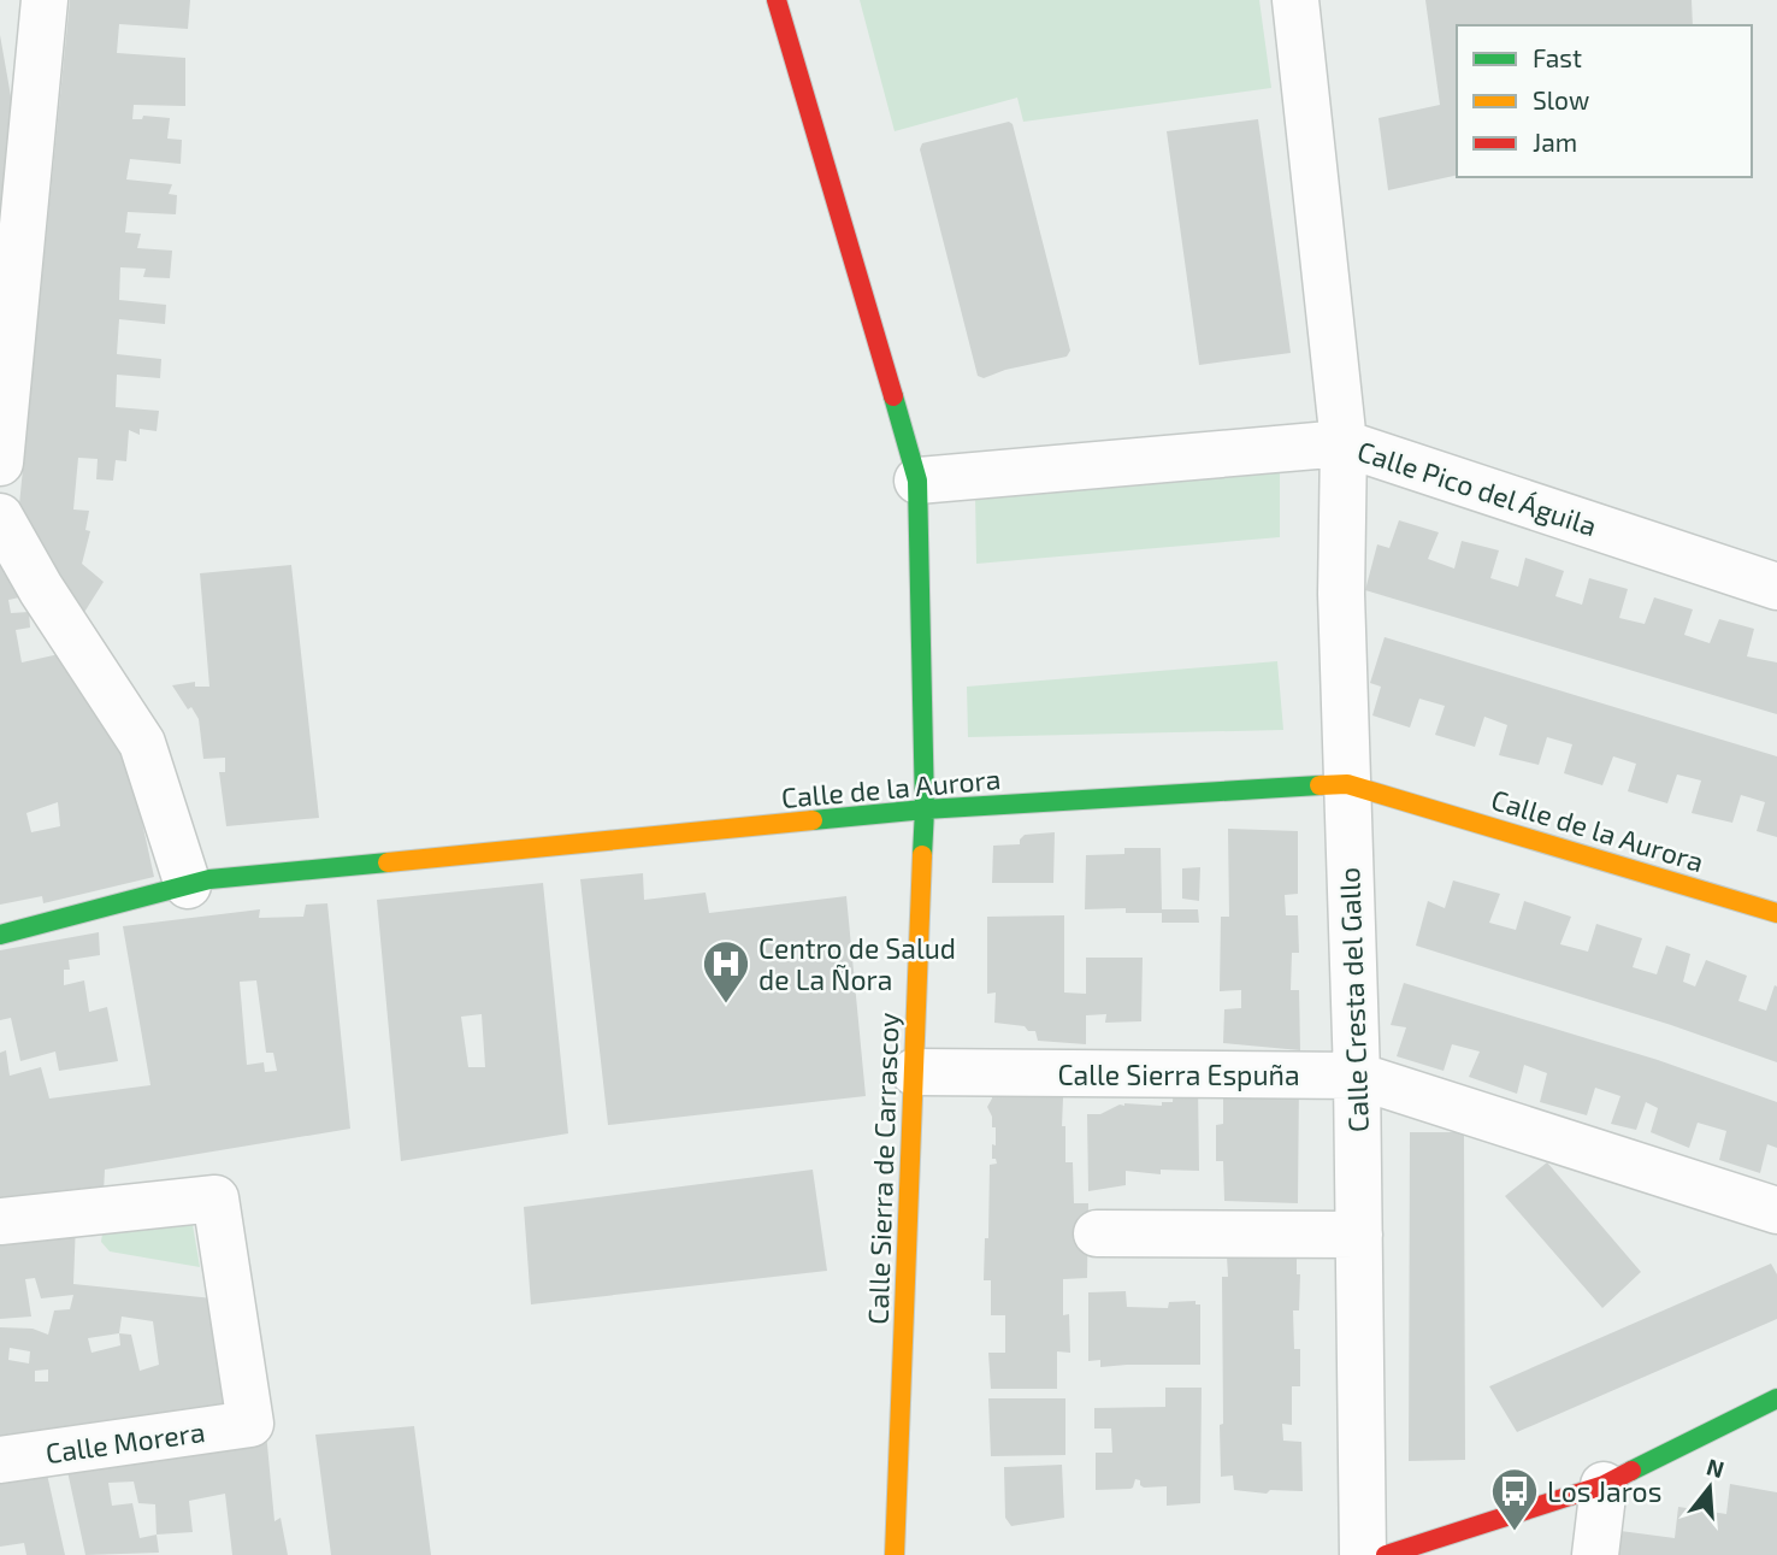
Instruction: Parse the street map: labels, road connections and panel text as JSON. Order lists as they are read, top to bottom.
{
  "streets": {
    "street": [
      "Calle Pico del Águila",
      "Calle de la Aurora",
      "Calle Cresta del Gallo",
      "Calle Sierra Espuña",
      "Calle Sierra de Carrascoy",
      "Calle Morera"
    ]
  },
  "crossings": [
    ["Calle Pico del Águila", "Calle Cresta del Gallo"],
    ["Calle Pico del Águila", "Calle Sierra de Carrascoy"],
    ["Calle de la Aurora", "Calle Cresta del Gallo"],
    ["Calle de la Aurora", "Calle Sierra de Carrascoy"],
    ["Calle Cresta del Gallo", "Calle Sierra Espuña"],
    ["Calle Sierra Espuña", "Calle Sierra de Carrascoy"]
  ],
  "places": {
    "hospital": ["Centro de Salud de La Ñora"],
    "bus stop": ["Los Jaros"]
  },
  "legend": ["Fast", "Slow", "Jam"],
  "north": "top"
}
